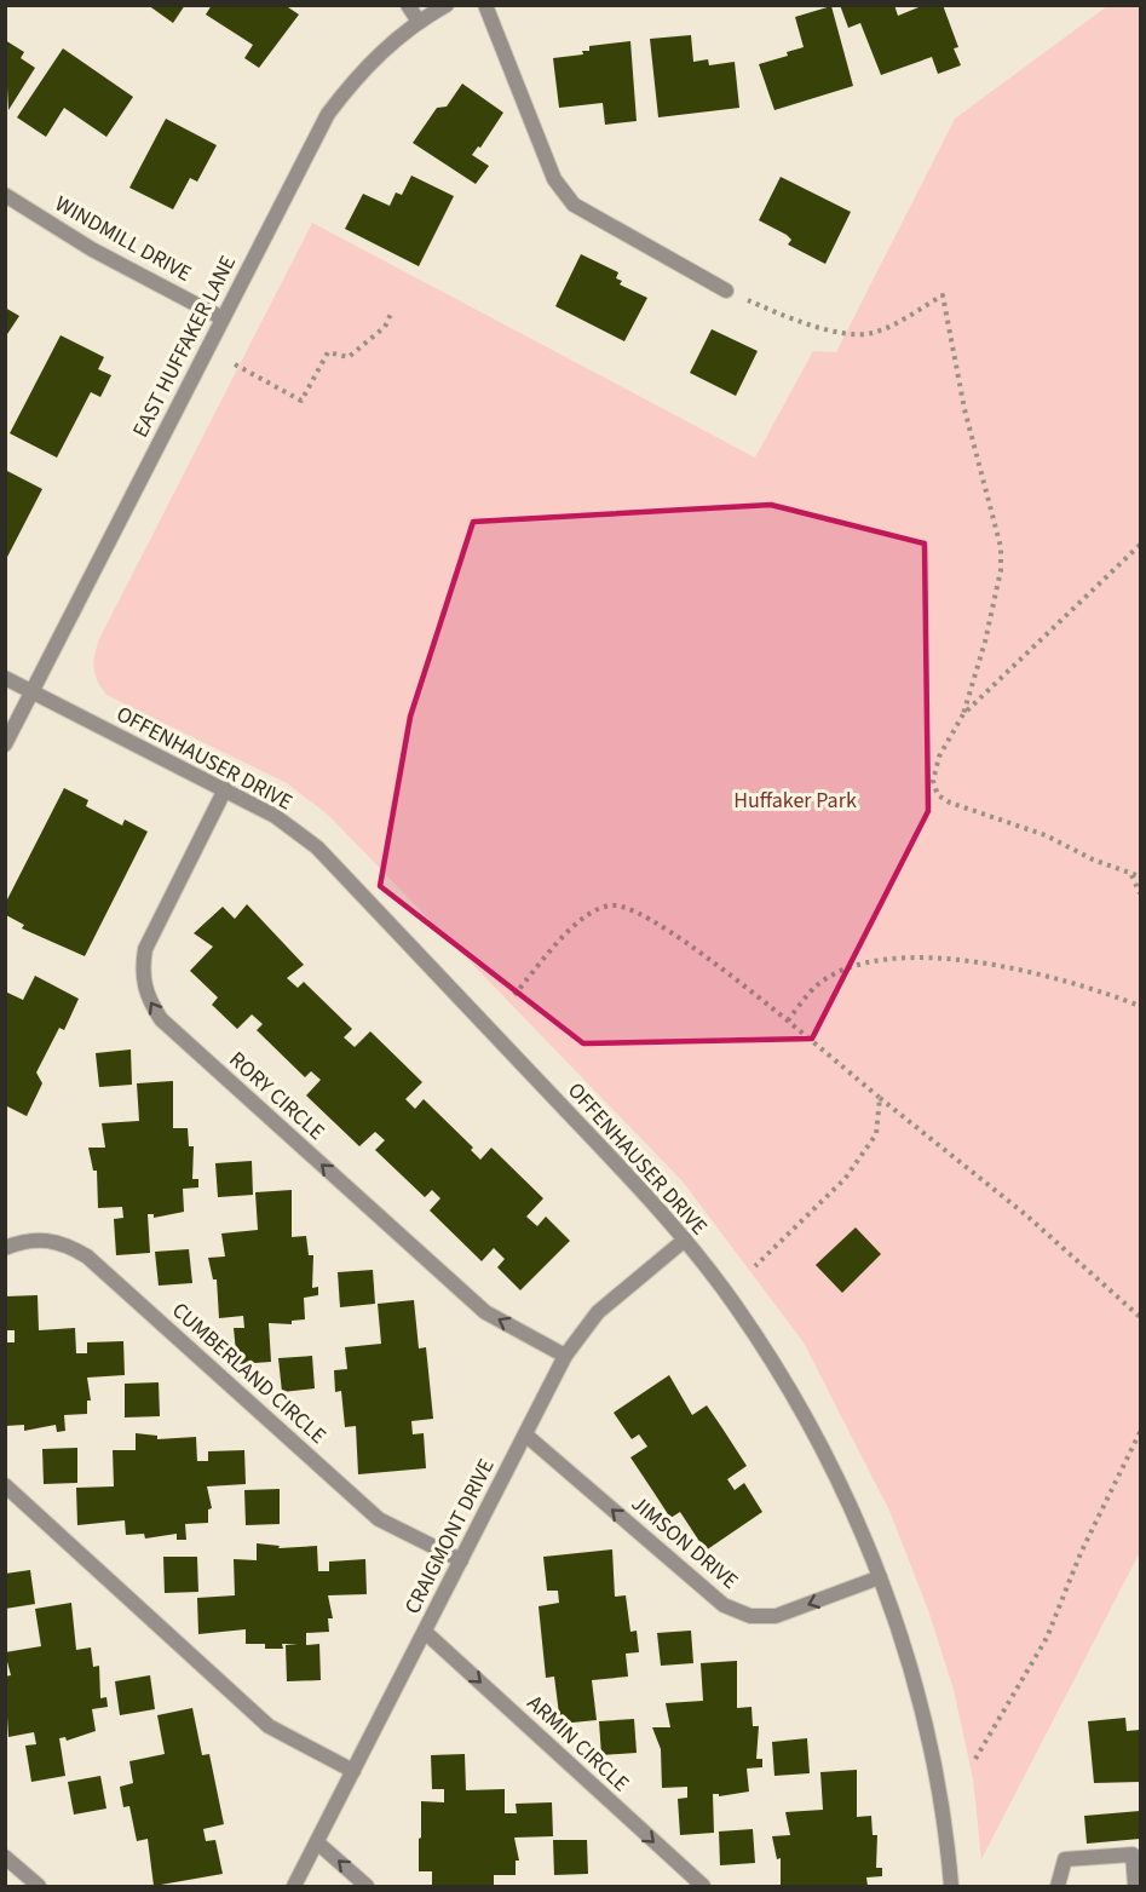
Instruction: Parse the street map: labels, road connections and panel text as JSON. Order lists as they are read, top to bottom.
{
  "streets": {
    "street": [
      "WINDMILL DRIVE",
      "EAST HUFFAKER LANE",
      "OFFENHAUSER DRIVE",
      "RORY CIRCLE",
      "CUMBERLAND CIRCLE",
      "CRAIGMONT DRIVE",
      "JIMSON DRIVE",
      "ARMIN CIRCLE"
    ]
  },
  "crossings": [
    ["WINDMILL DRIVE", "EAST HUFFAKER LANE"],
    ["EAST HUFFAKER LANE", "OFFENHAUSER DRIVE"],
    ["OFFENHAUSER DRIVE", "RORY CIRCLE"],
    ["OFFENHAUSER DRIVE", "CRAIGMONT DRIVE"],
    ["OFFENHAUSER DRIVE", "JIMSON DRIVE"],
    ["RORY CIRCLE", "CRAIGMONT DRIVE"],
    ["CUMBERLAND CIRCLE", "CRAIGMONT DRIVE"],
    ["CRAIGMONT DRIVE", "JIMSON DRIVE"],
    ["CRAIGMONT DRIVE", "ARMIN CIRCLE"]
  ],
  "one_way": ["RORY CIRCLE", "JIMSON DRIVE", "ARMIN CIRCLE"],
  "parks": ["Huffaker Park"]
}
